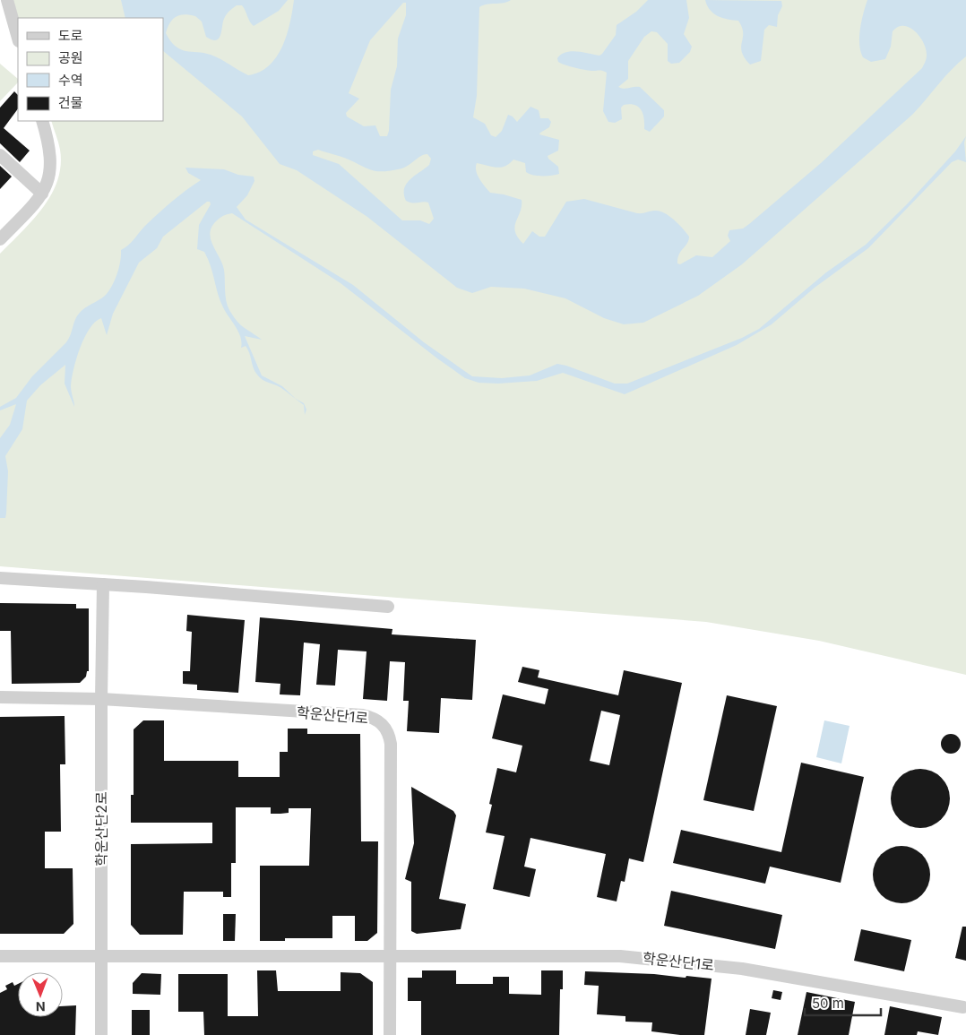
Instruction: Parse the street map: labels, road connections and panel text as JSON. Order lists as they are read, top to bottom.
{
  "streets": {
    "street": ["학운산단1로", "학운산단2로"]
  },
  "crossings": [
    ["학운산단1로", "학운산단2로"]
  ],
  "legend": [
    "도로",
    "공원",
    "수역",
    "건물"
  ],
  "scale_bar": "50 m",
  "north": "bottom"
}
